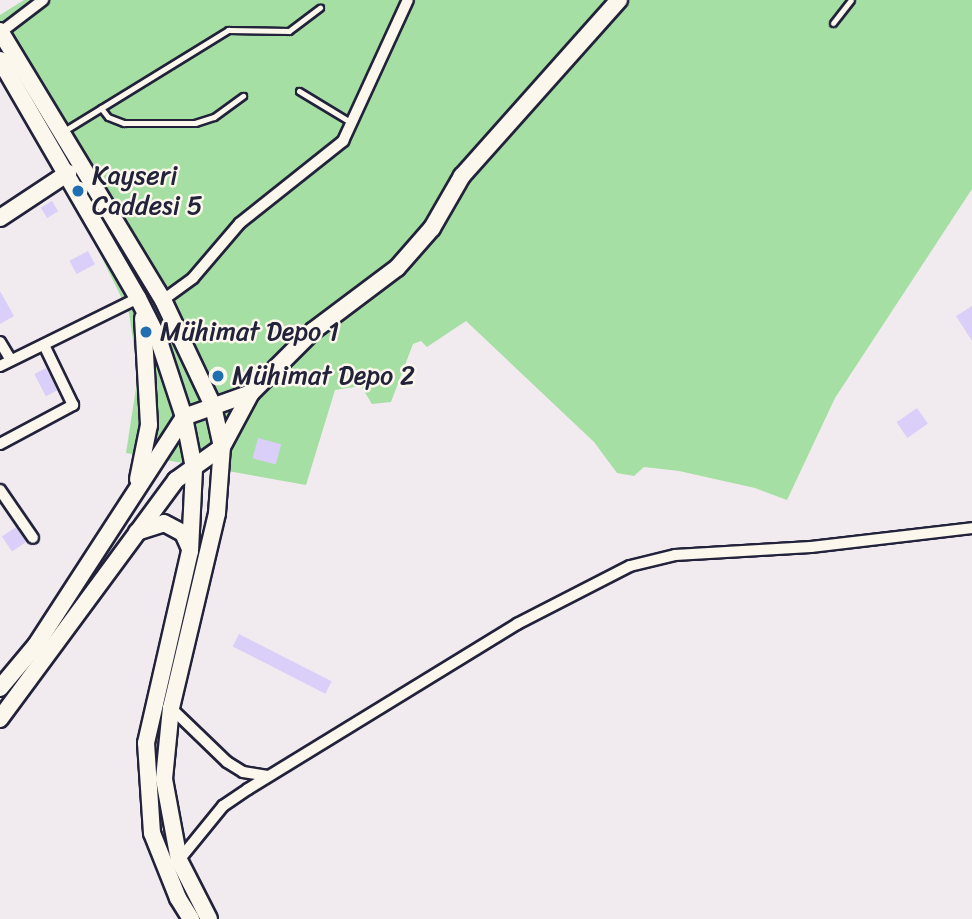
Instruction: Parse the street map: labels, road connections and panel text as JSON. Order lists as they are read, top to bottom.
{
  "places": ["Kayseri Caddesi 5", "Mühimat Depo 1", "Mühimat Depo 2"]
}
